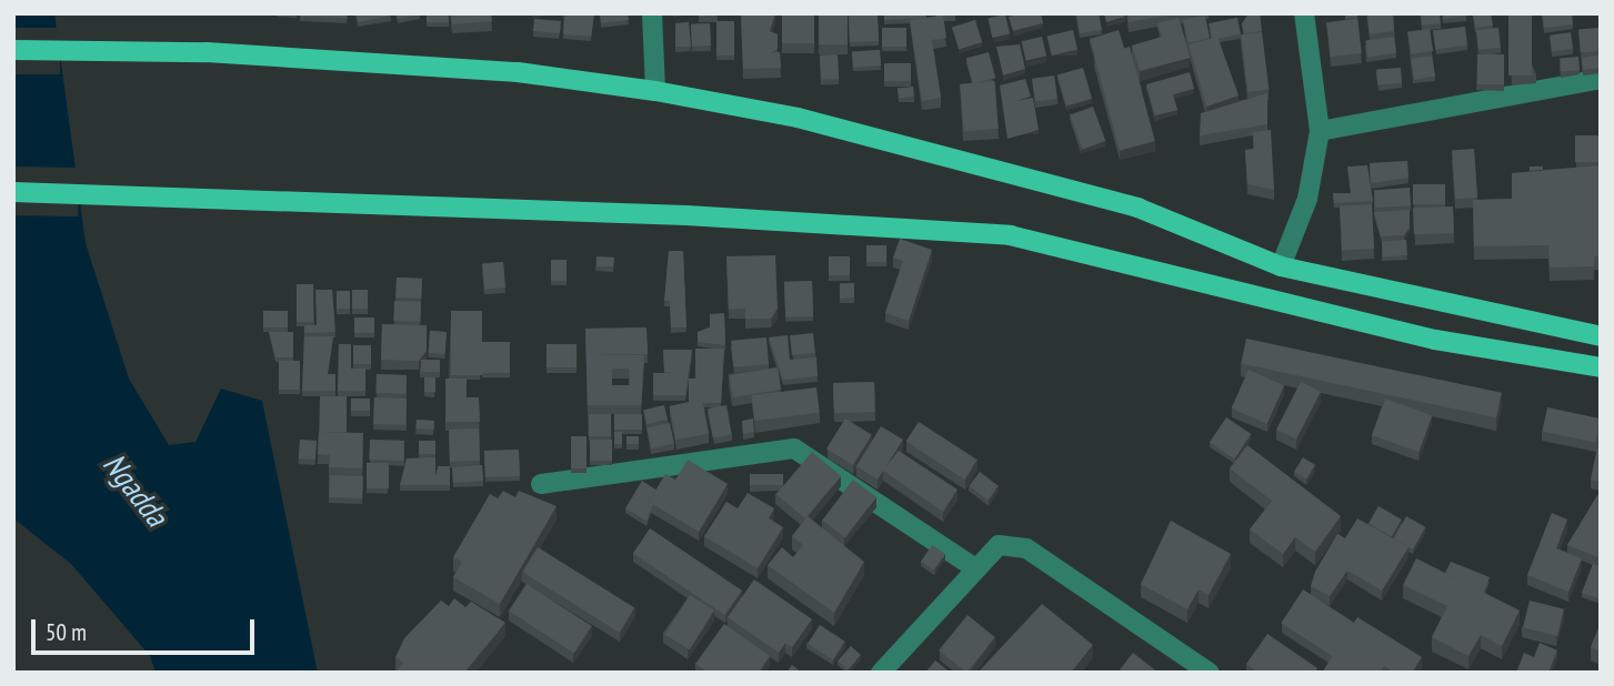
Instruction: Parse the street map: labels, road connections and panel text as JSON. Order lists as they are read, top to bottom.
{
  "water": ["Ngadda"],
  "scale_bar": "50 m"
}
